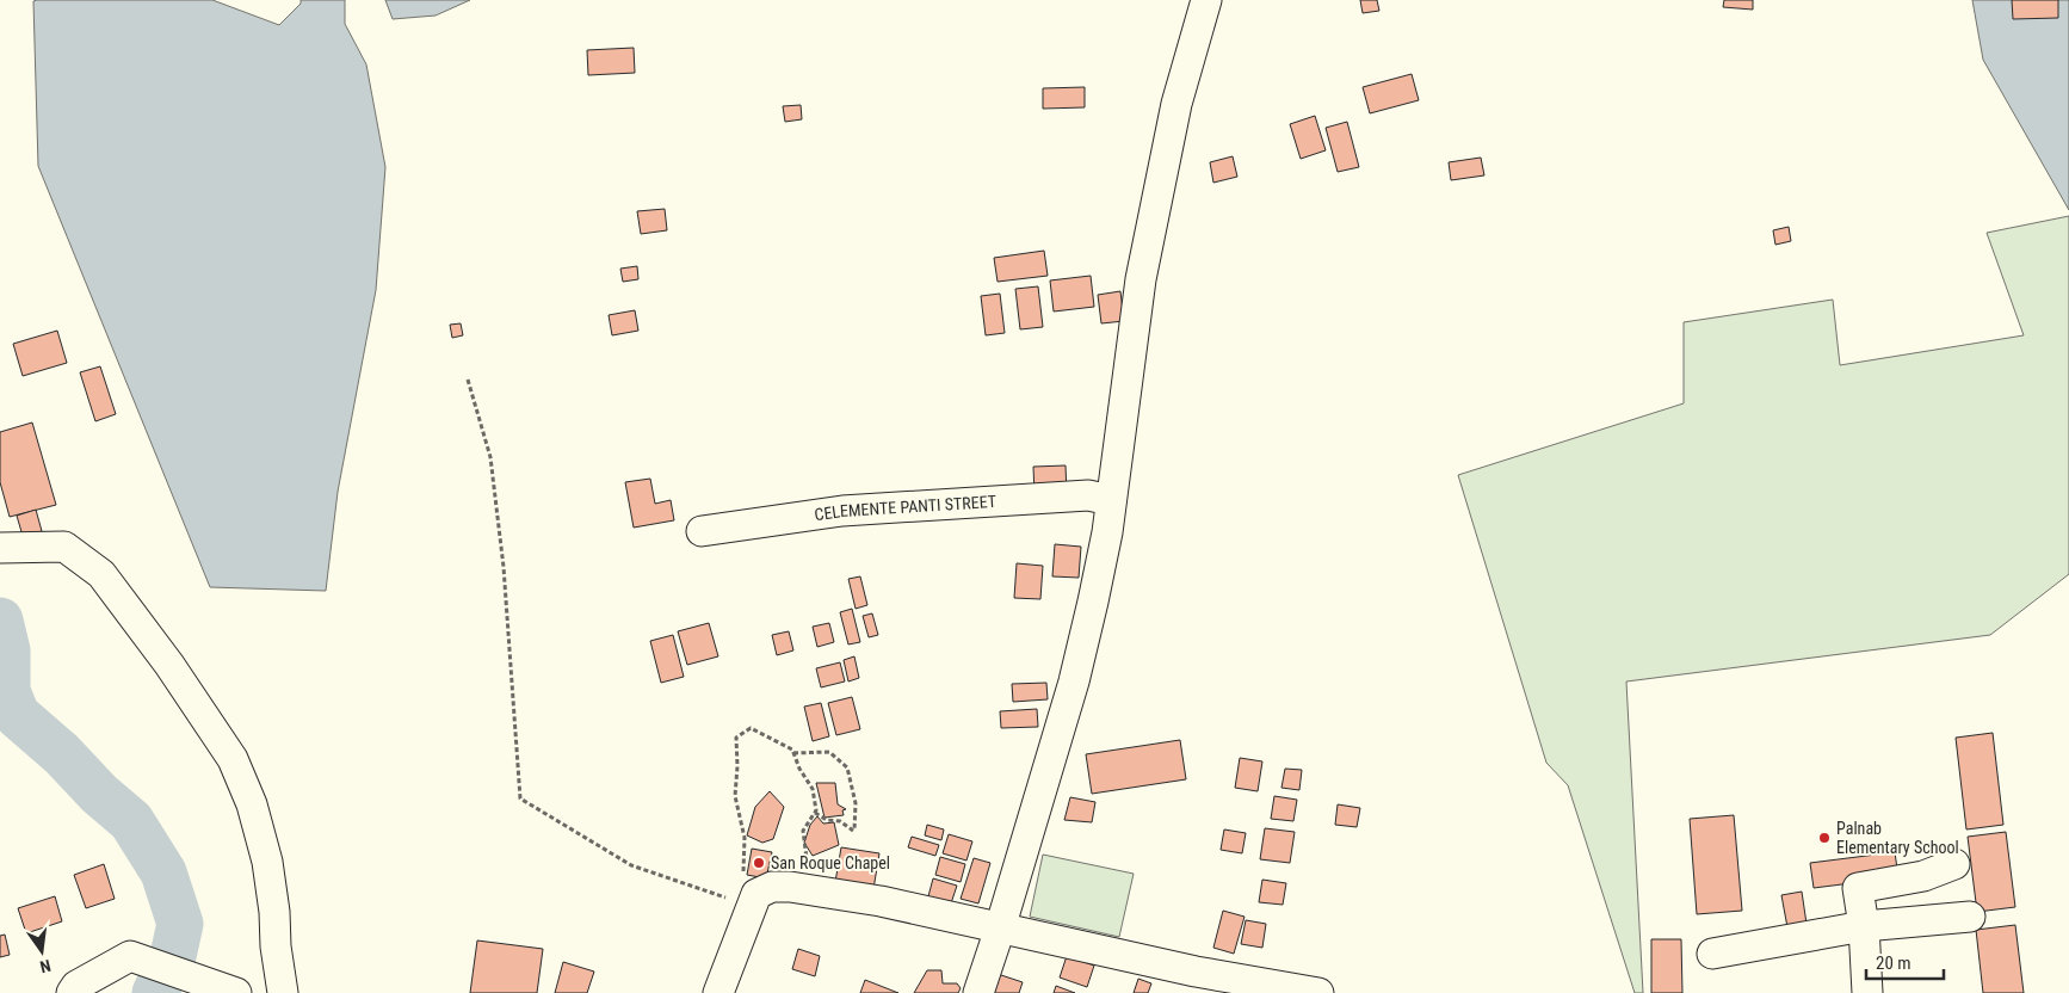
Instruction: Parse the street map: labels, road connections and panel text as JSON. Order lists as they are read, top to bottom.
{
  "streets": {
    "street": ["CELEMENTE PANTI STREET"]
  },
  "places": ["Palnab Elementary School", "San Roque Chapel"],
  "scale_bar": "20 m",
  "north": "bottom"
}
